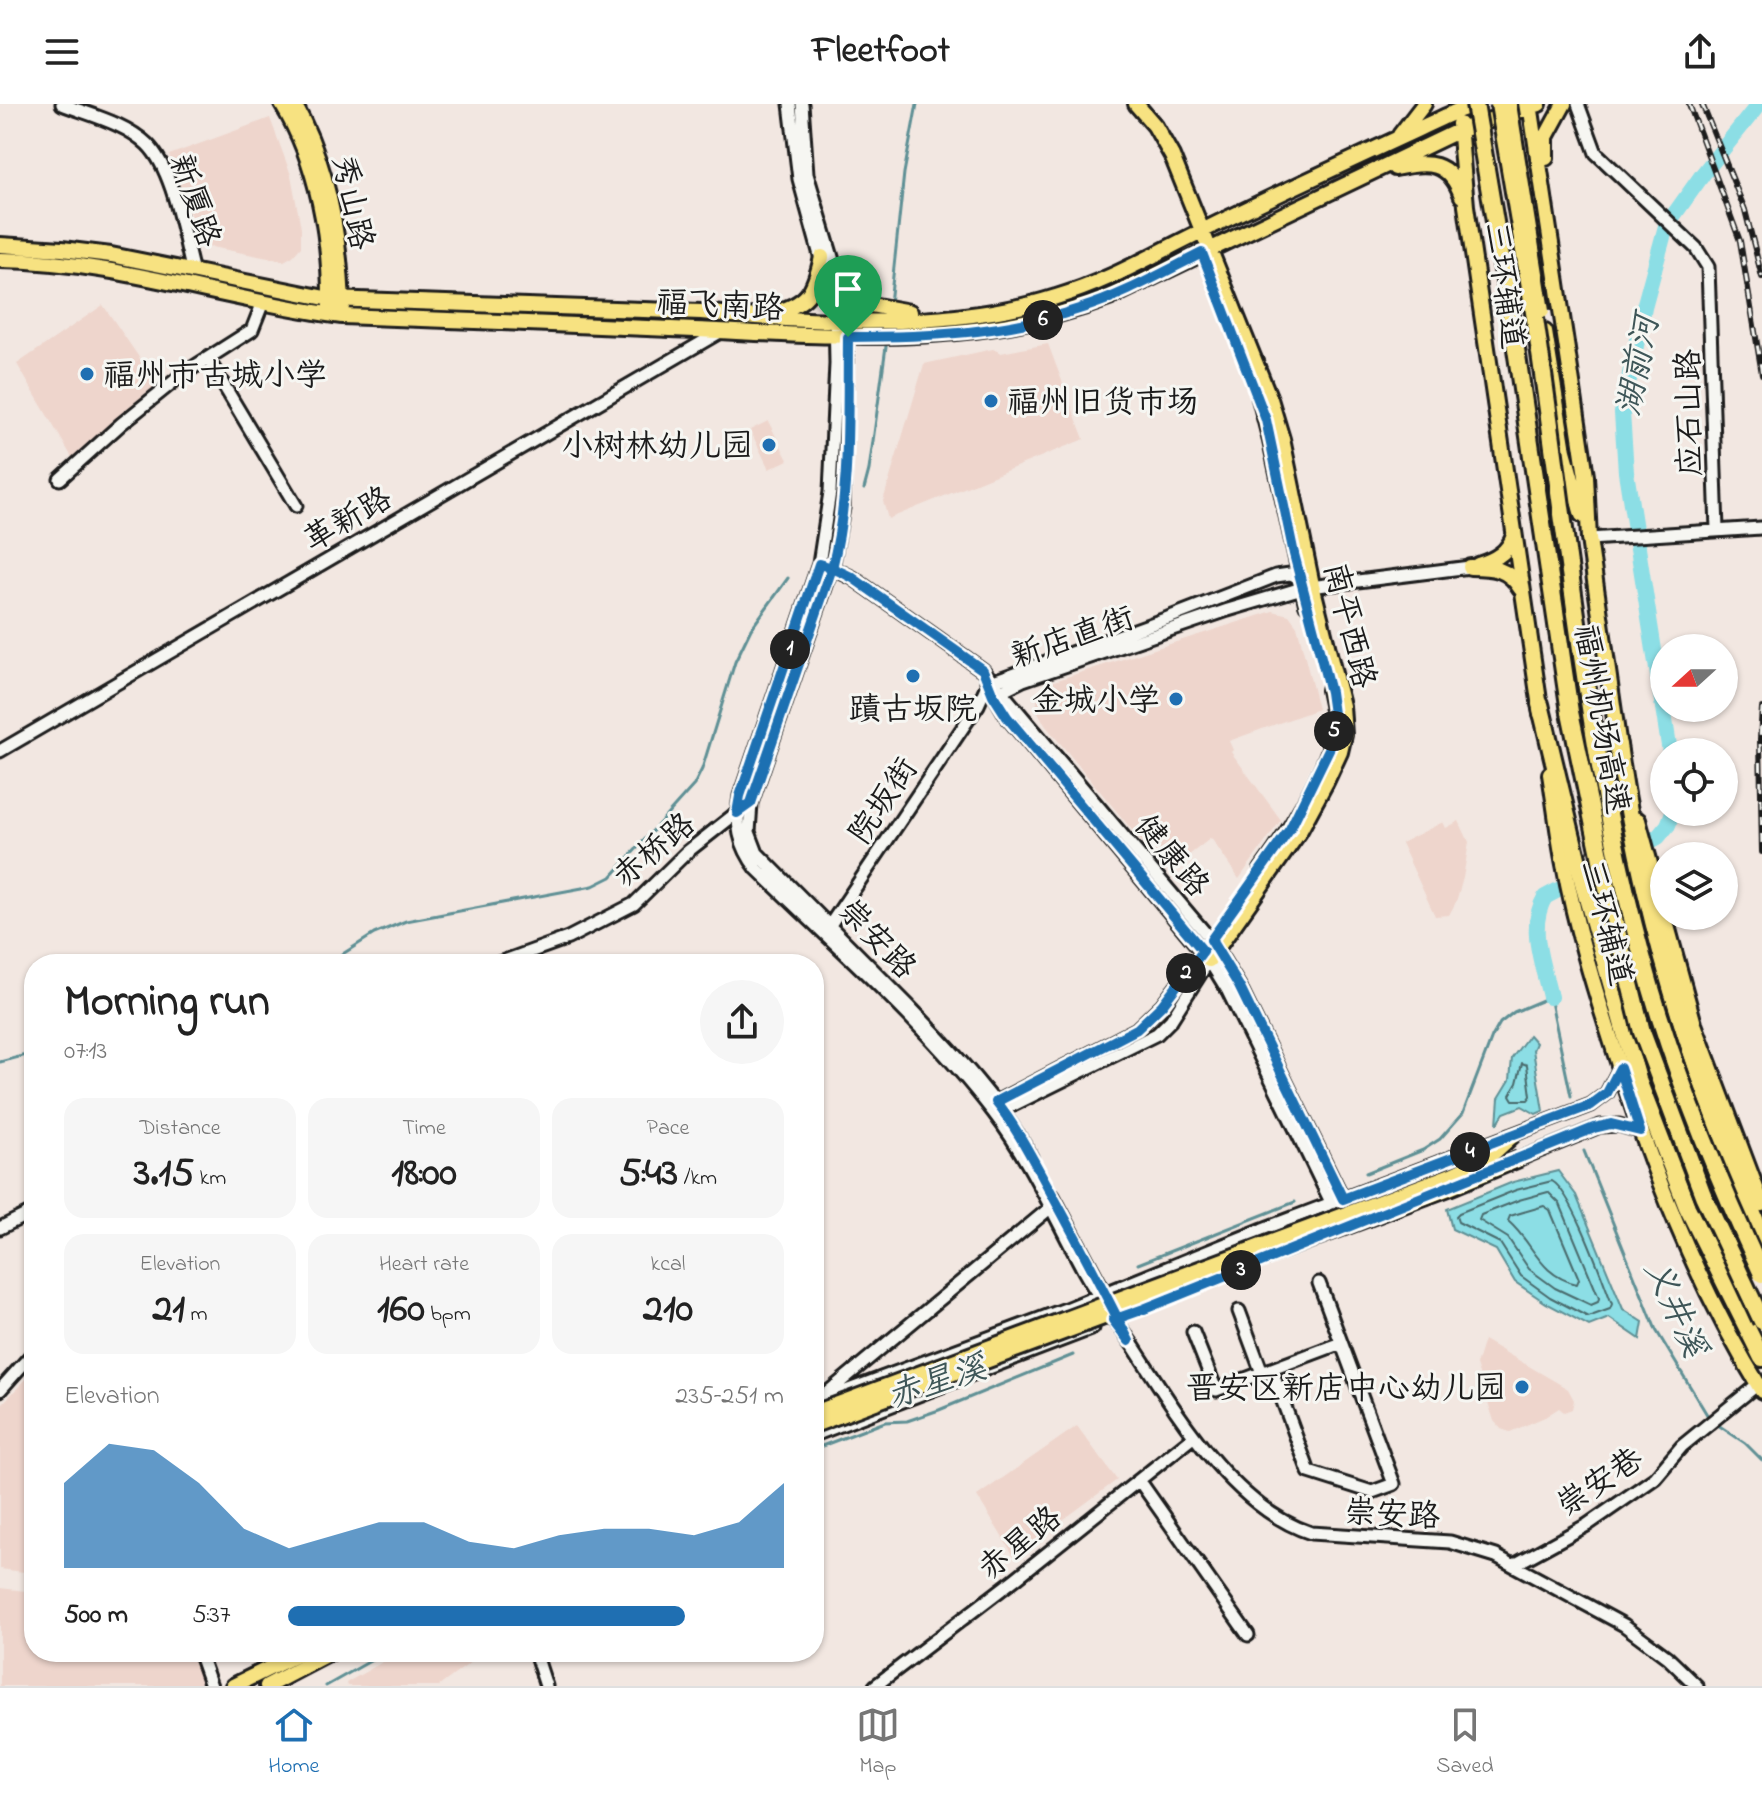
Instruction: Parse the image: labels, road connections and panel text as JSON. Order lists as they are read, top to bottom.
{
  "streets": {
    "highway": ["福州机场高速"],
    "main road": [
      "秀山路",
      "三环辅道",
      "福飞南路",
      "南平西路"
    ],
    "street": [
      "新厦路",
      "应石山路",
      "革新路",
      "新店直街",
      "院坂街",
      "赤桥路",
      "健康路",
      "崇安路",
      "崇安巷",
      "赤星路"
    ]
  },
  "crossings": [
    ["新厦路", "福飞南路"],
    ["秀山路", "福飞南路"],
    ["三环辅道", "福飞南路"],
    ["三环辅道", "崇安巷"],
    ["福飞南路", "革新路"],
    ["福飞南路", "南平西路"],
    ["福飞南路", "福州机场高速"],
    ["福飞南路", "崇安路"],
    ["南平西路", "新店直街"],
    ["南平西路", "健康路"],
    ["南平西路", "崇安路"],
    ["新店直街", "院坂街"],
    ["新店直街", "健康路"],
    ["院坂街", "崇安路"],
    ["赤桥路", "崇安路"],
    ["健康路", "崇安路"],
    ["崇安路", "崇安巷"],
    ["崇安路", "赤星路"]
  ],
  "water": ["湖前河", "义井溪", "赤星溪"],
  "places": [
    "福州市古城小学",
    "福州旧货市场",
    "小树林幼儿园",
    "蹟古坂院",
    "金城小学",
    "晋安区新店中心幼儿园"
  ],
  "north": "left",
  "page": {
    "header": "Fleetfoot",
    "pins": [
      "6",
      "1",
      "5",
      "2",
      "4",
      "3"
    ],
    "heading": ["Morning run", "07:13"],
    "stats": [
      ["Distance", "3.15 km"],
      ["Time", "18:00"],
      ["Pace", "5:43 /km"],
      ["Elevation", "21 m"],
      ["Heart rate", "160 bpm"],
      ["kcal", "210"]
    ],
    "chart": ["Elevation", "235–251 m"],
    "list": [
      {
        "name": "500 m",
        "note": "5:37"
      }
    ],
    "tabs": ["Home", "Map", "Saved"]
  }
}
